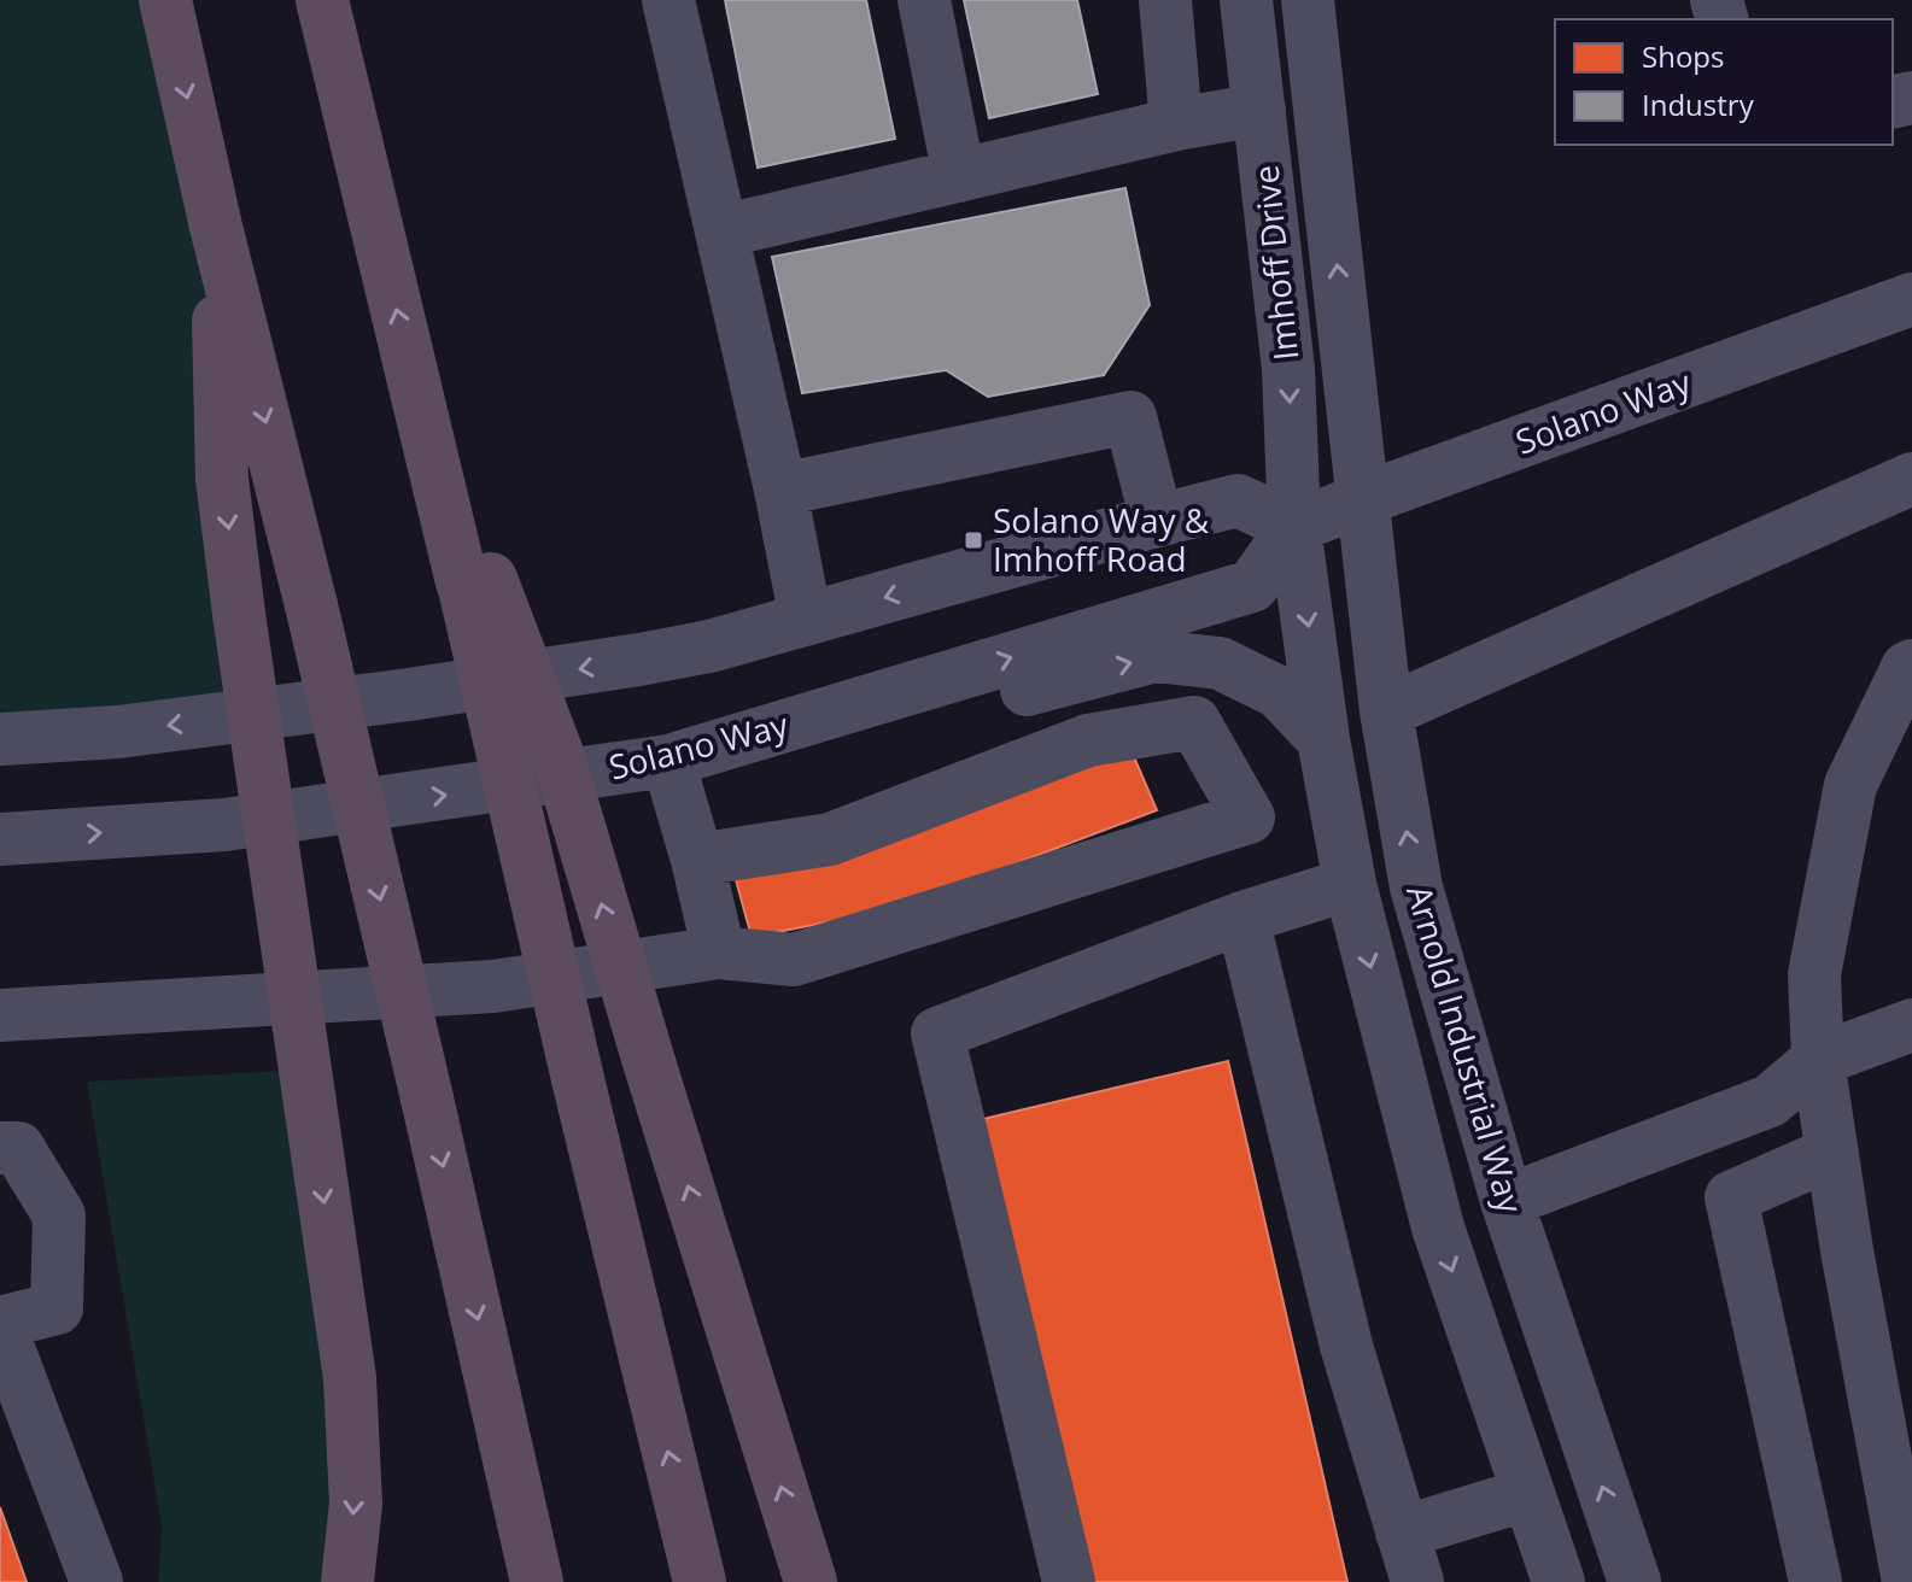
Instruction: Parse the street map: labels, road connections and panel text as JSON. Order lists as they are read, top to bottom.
{
  "streets": {
    "street": ["Imhoff Drive", "Solano Way", "Arnold Industrial Way"]
  },
  "crossings": [
    ["Imhoff Drive", "Solano Way"],
    ["Imhoff Drive", "Arnold Industrial Way"],
    ["Solano Way", "Arnold Industrial Way"]
  ],
  "places": {
    "transit": ["Solano Way & Imhoff Road"]
  },
  "legend": ["Shops", "Industry"]
}
